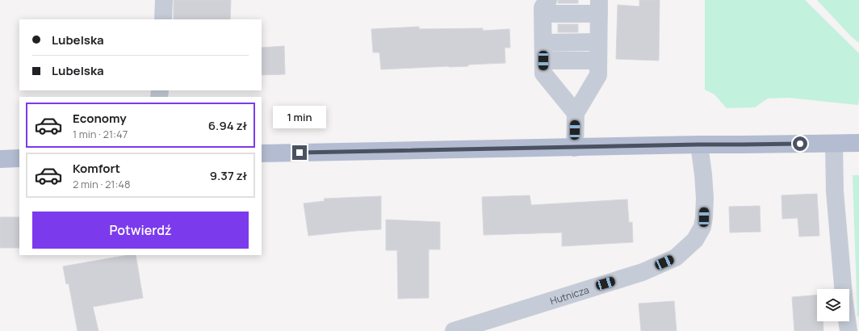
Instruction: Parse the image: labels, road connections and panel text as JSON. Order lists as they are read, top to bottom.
{
  "streets": {
    "street": ["Hutnicza"]
  },
  "page": {
    "banner": ["Lubelska", "Lubelska"],
    "list": [
      {
        "name": "Economy",
        "note": "1 min · 21:47",
        "value": "6.94 zł"
      },
      {
        "name": "Komfort",
        "note": "2 min · 21:48",
        "value": "9.37 zł"
      }
    ],
    "bubble": "1 min",
    "buttons": "Potwierdź"
  }
}
